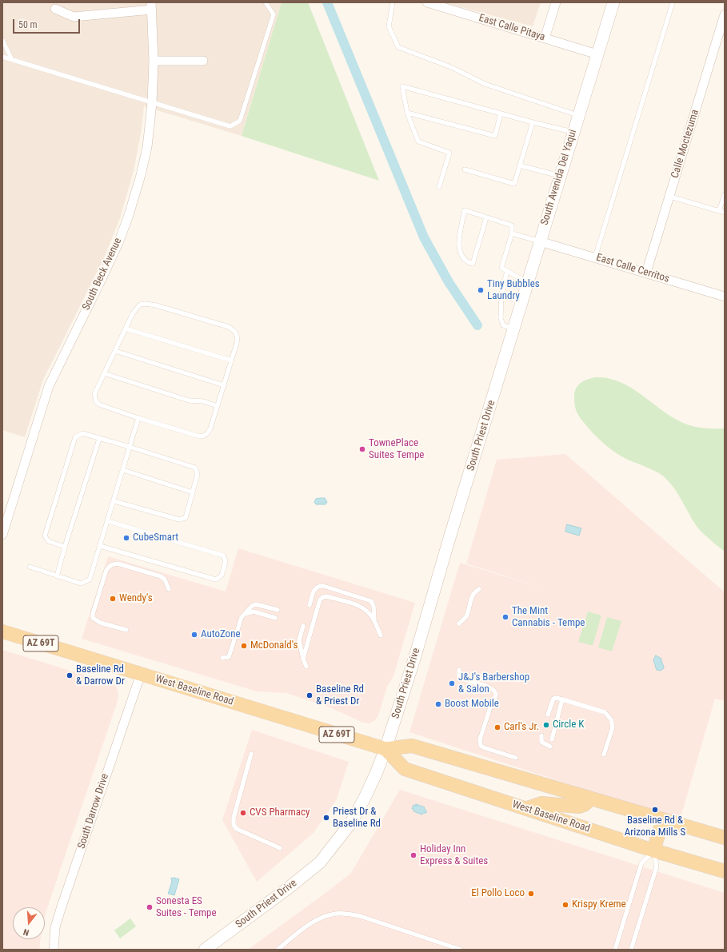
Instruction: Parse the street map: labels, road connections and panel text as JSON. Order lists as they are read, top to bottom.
{
  "streets": {
    "main road": ["AZ 69T", "West Baseline Road"],
    "street": [
      "East Calle Pitaya",
      "Calle Moctezuma",
      "South Avenida Del Yaqui",
      "East Calle Cerritos",
      "South Beck Avenue",
      "South Priest Drive",
      "South Darrow Drive"
    ]
  },
  "crossings": [
    ["East Calle Pitaya", "South Avenida Del Yaqui"],
    ["Calle Moctezuma", "East Calle Cerritos"],
    ["South Avenida Del Yaqui", "East Calle Cerritos"],
    ["South Avenida Del Yaqui", "South Priest Drive"],
    ["South Priest Drive", "West Baseline Road"],
    ["West Baseline Road", "South Darrow Drive"]
  ],
  "places": [
    "Tiny Bubbles Laundry",
    "TownePlace Suites Tempe",
    "CubeSmart",
    "Wendy's",
    "The Mint Cannabis - Tempe",
    "AutoZone",
    "McDonald's",
    "Baseline Rd & Darrow Dr",
    "J&J's Barbershop & Salon",
    "Baseline Rd & Priest Dr",
    "Boost Mobile",
    "Circle K",
    "Carl's Jr.",
    "Baseline Rd & Arizona Mills S",
    "CVS Pharmacy",
    "Priest Dr & Baseline Rd",
    "Holiday Inn Express & Suites",
    "El Pollo Loco",
    "Krispy Kreme",
    "Sonesta ES Suites - Tempe"
  ],
  "scale_bar": "50 m",
  "north": "bottom"
}
